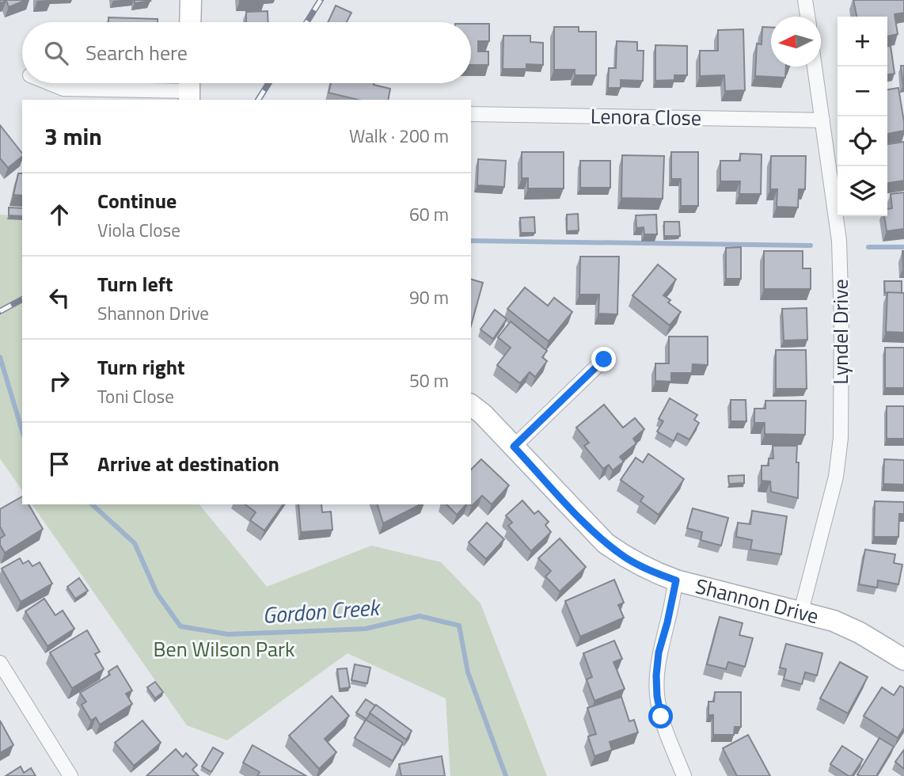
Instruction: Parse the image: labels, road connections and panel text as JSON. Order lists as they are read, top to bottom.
{
  "streets": {
    "street": ["Lenora Close", "Lyndel Drive", "Shannon Drive"]
  },
  "crossings": [
    ["Lenora Close", "Lyndel Drive"],
    ["Lyndel Drive", "Shannon Drive"]
  ],
  "water": ["Gordon Creek"],
  "parks": ["Ben Wilson Park"],
  "north": "left",
  "page": {
    "map_buttons": ["+", "−"],
    "search": "Search here",
    "heading": ["3 min", "Walk · 200 m"],
    "list": [
      ["Continue", "Viola Close", "60 m"],
      ["Turn left", "Shannon Drive", "90 m"],
      ["Turn right", "Toni Close", "50 m"],
      "Arrive at destination"
    ]
  }
}
